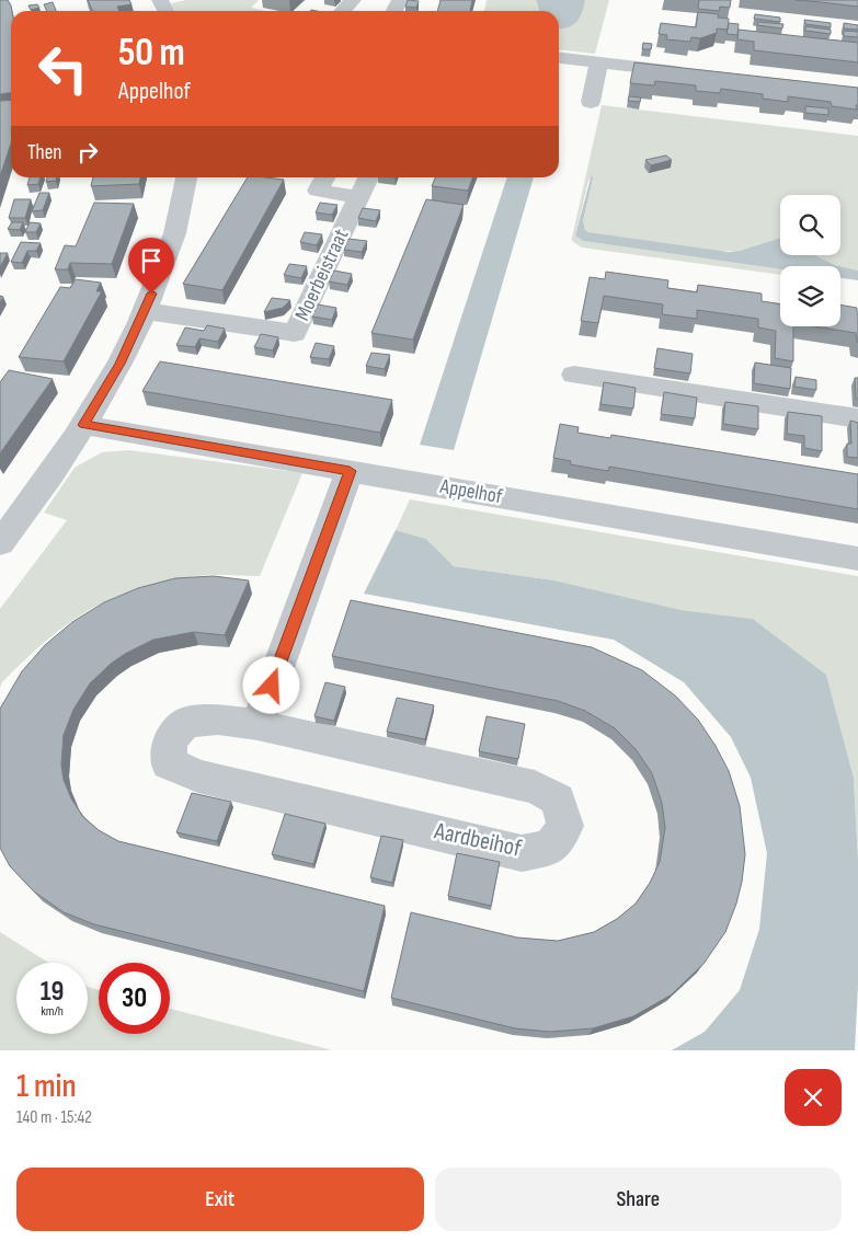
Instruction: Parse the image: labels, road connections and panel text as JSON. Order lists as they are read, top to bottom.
{
  "streets": {
    "street": ["Moerbeistraat", "Appelhof", "Aardbeihof"]
  },
  "page": {
    "turn": ["50 m", "Appelhof"],
    "then": "Then",
    "speed": "19 km/h",
    "limit": "30",
    "heading": ["1 min", "140 m · 15:42"],
    "buttons": ["Exit", "Share"]
  }
}
